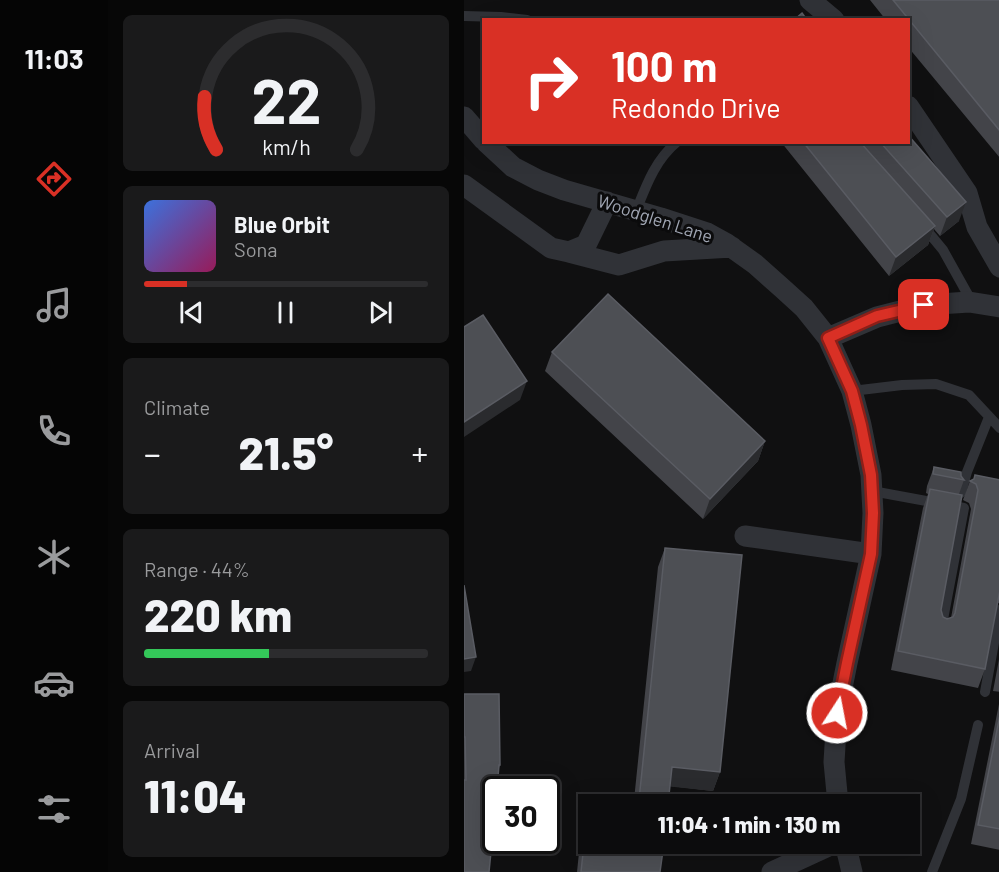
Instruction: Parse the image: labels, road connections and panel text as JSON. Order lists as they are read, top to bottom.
{
  "streets": {
    "street": ["Woodglen Lane"]
  },
  "page": {
    "tabs": "11:03",
    "turn": ["100 m", "Redondo Drive"],
    "song": ["Blue Orbit", "Sona"],
    "tile": [
      "Climate",
      ["Range · 44%", "220 km"],
      ["Arrival", "11:04"]
    ],
    "heat": ["−", "21.5°", "+"],
    "limit": "30",
    "trip": "11:04 · 1 min · 130 m",
    "gauge": ["22", "km/h"]
  }
}
